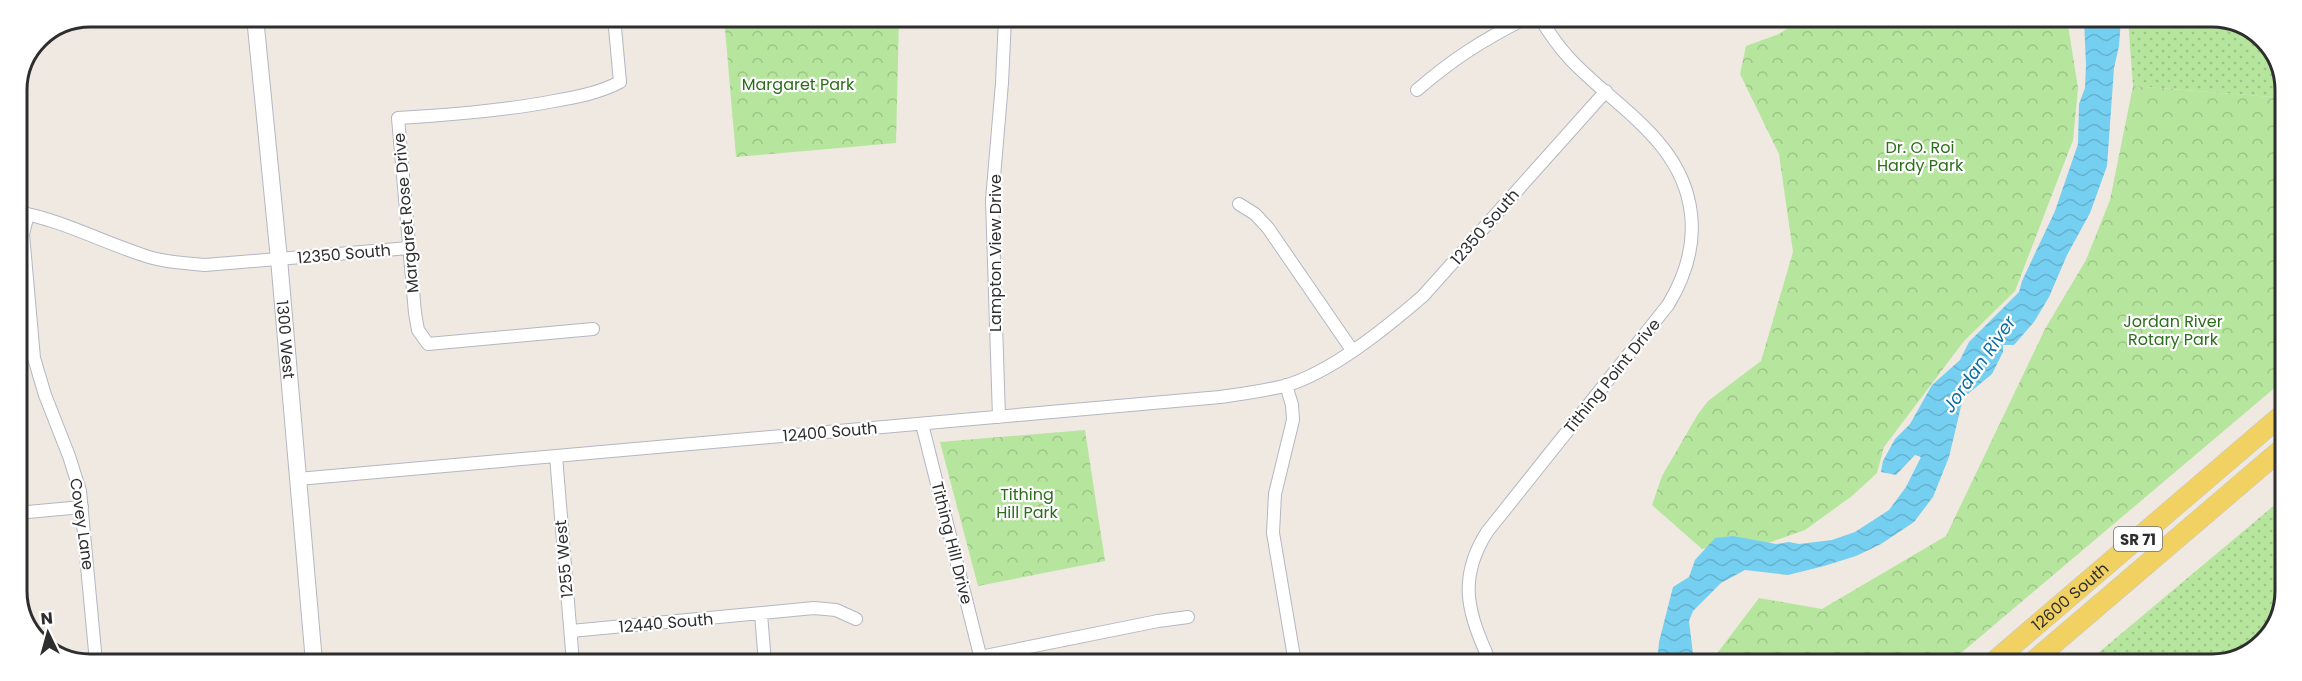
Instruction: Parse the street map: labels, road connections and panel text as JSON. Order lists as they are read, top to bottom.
{
  "streets": {
    "main road": ["SR 71", "12600 South"],
    "street": [
      "Margaret Rose Drive",
      "12350 South",
      "Lampton View Drive",
      "1300 West",
      "Tithing Point Drive",
      "12400 South",
      "Covey Lane",
      "Tithing Hill Drive",
      "1255 West",
      "12440 South"
    ]
  },
  "crossings": [
    ["Margaret Rose Drive", "12350 South"],
    ["12350 South", "1300 West"],
    ["12350 South", "Tithing Point Drive"],
    ["12350 South", "12400 South"],
    ["Lampton View Drive", "12400 South"],
    ["1300 West", "12400 South"],
    ["12400 South", "Tithing Hill Drive"],
    ["12400 South", "1255 West"],
    ["1255 West", "12440 South"]
  ],
  "water": ["Jordan River"],
  "parks": [
    "Margaret Park",
    "Dr. O. Roi Hardy Park",
    "Jordan River Rotary Park",
    "Tithing Hill Park"
  ],
  "north": "top"
}
